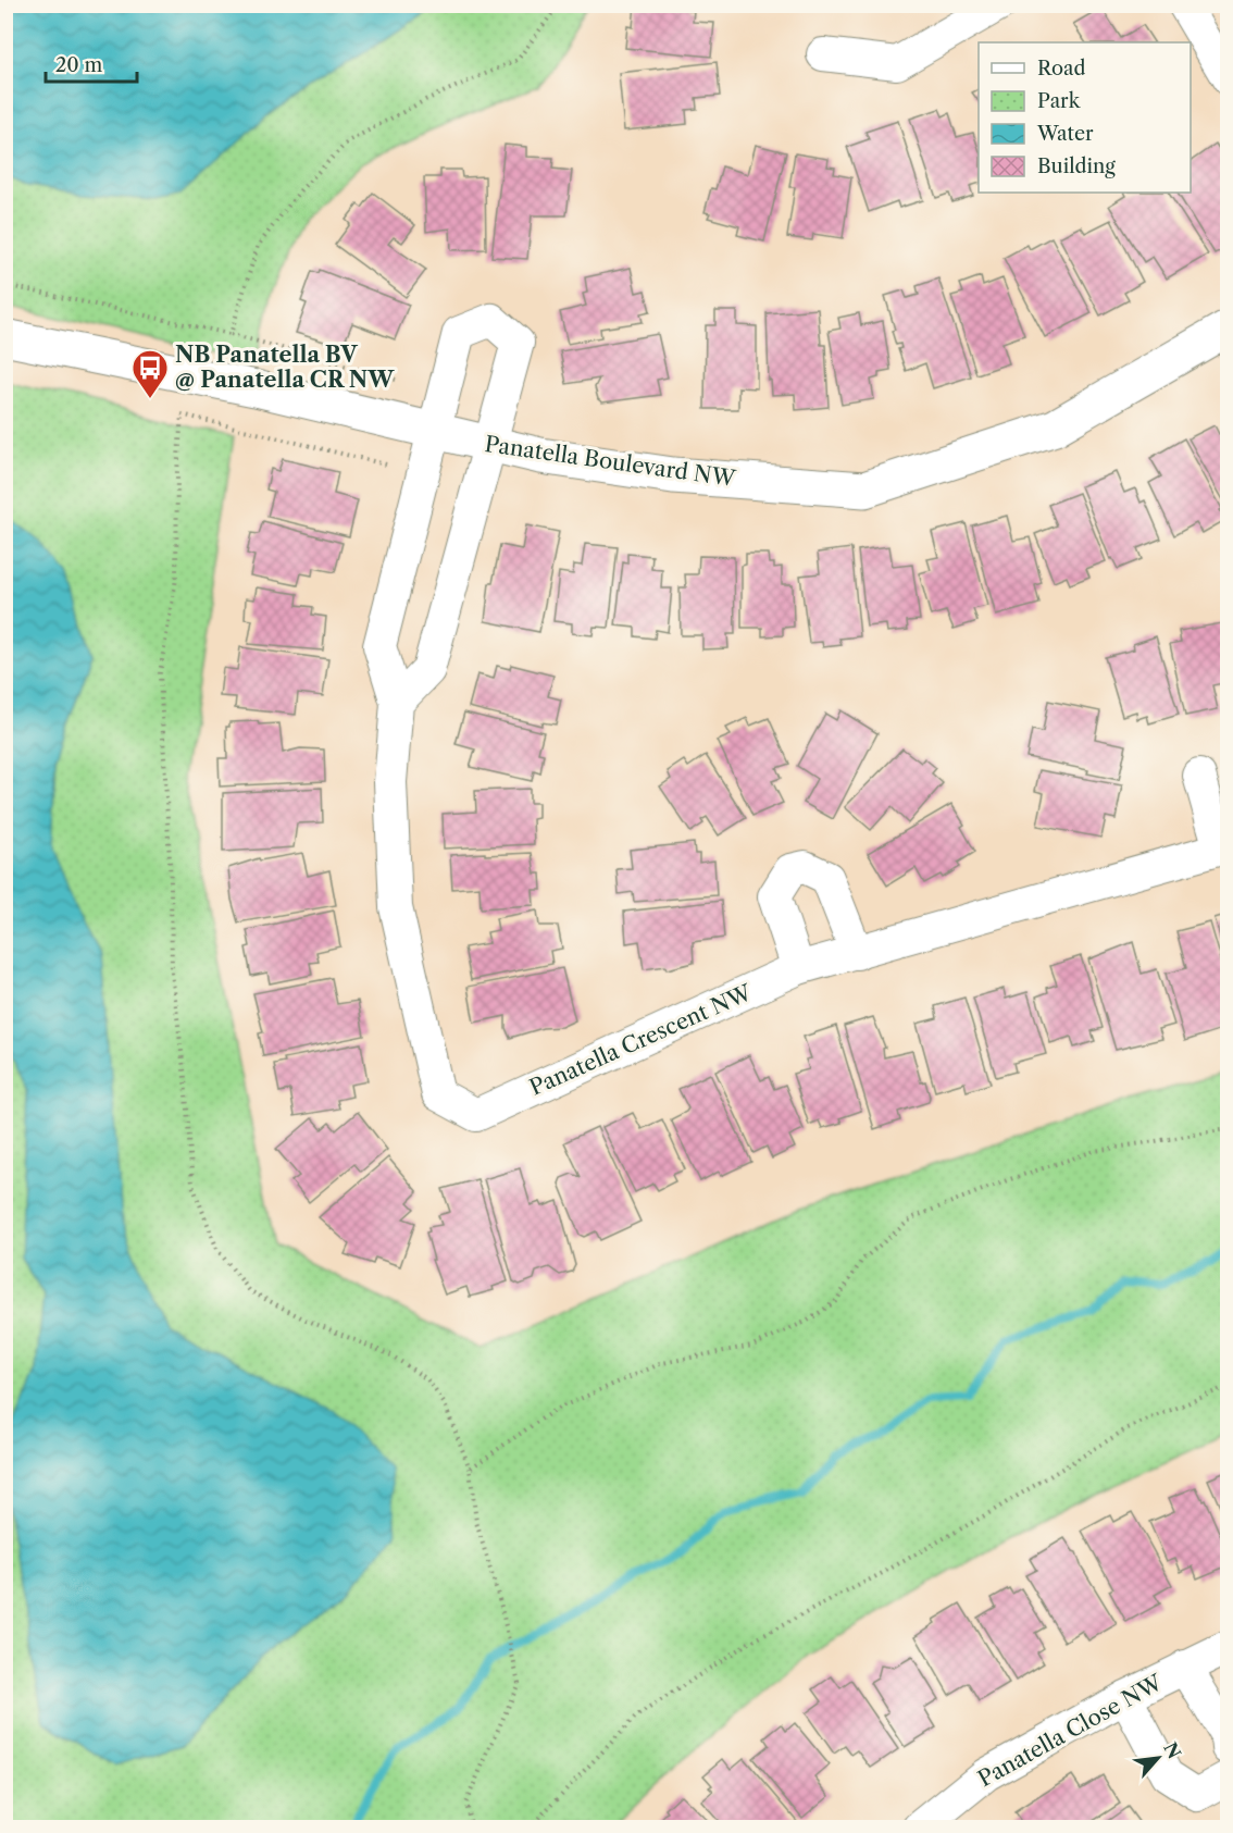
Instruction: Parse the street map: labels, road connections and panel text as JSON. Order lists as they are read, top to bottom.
{
  "streets": {
    "street": ["Panatella Boulevard NW", "Panatella Crescent NW", "Panatella Close NW"]
  },
  "crossings": [
    ["Panatella Boulevard NW", "Panatella Crescent NW"]
  ],
  "places": {
    "bus stop": ["NB Panatella BV @ Panatella CR NW"]
  },
  "legend": [
    "Road",
    "Park",
    "Water",
    "Building"
  ],
  "scale_bar": "20 m",
  "north": "top right"
}
